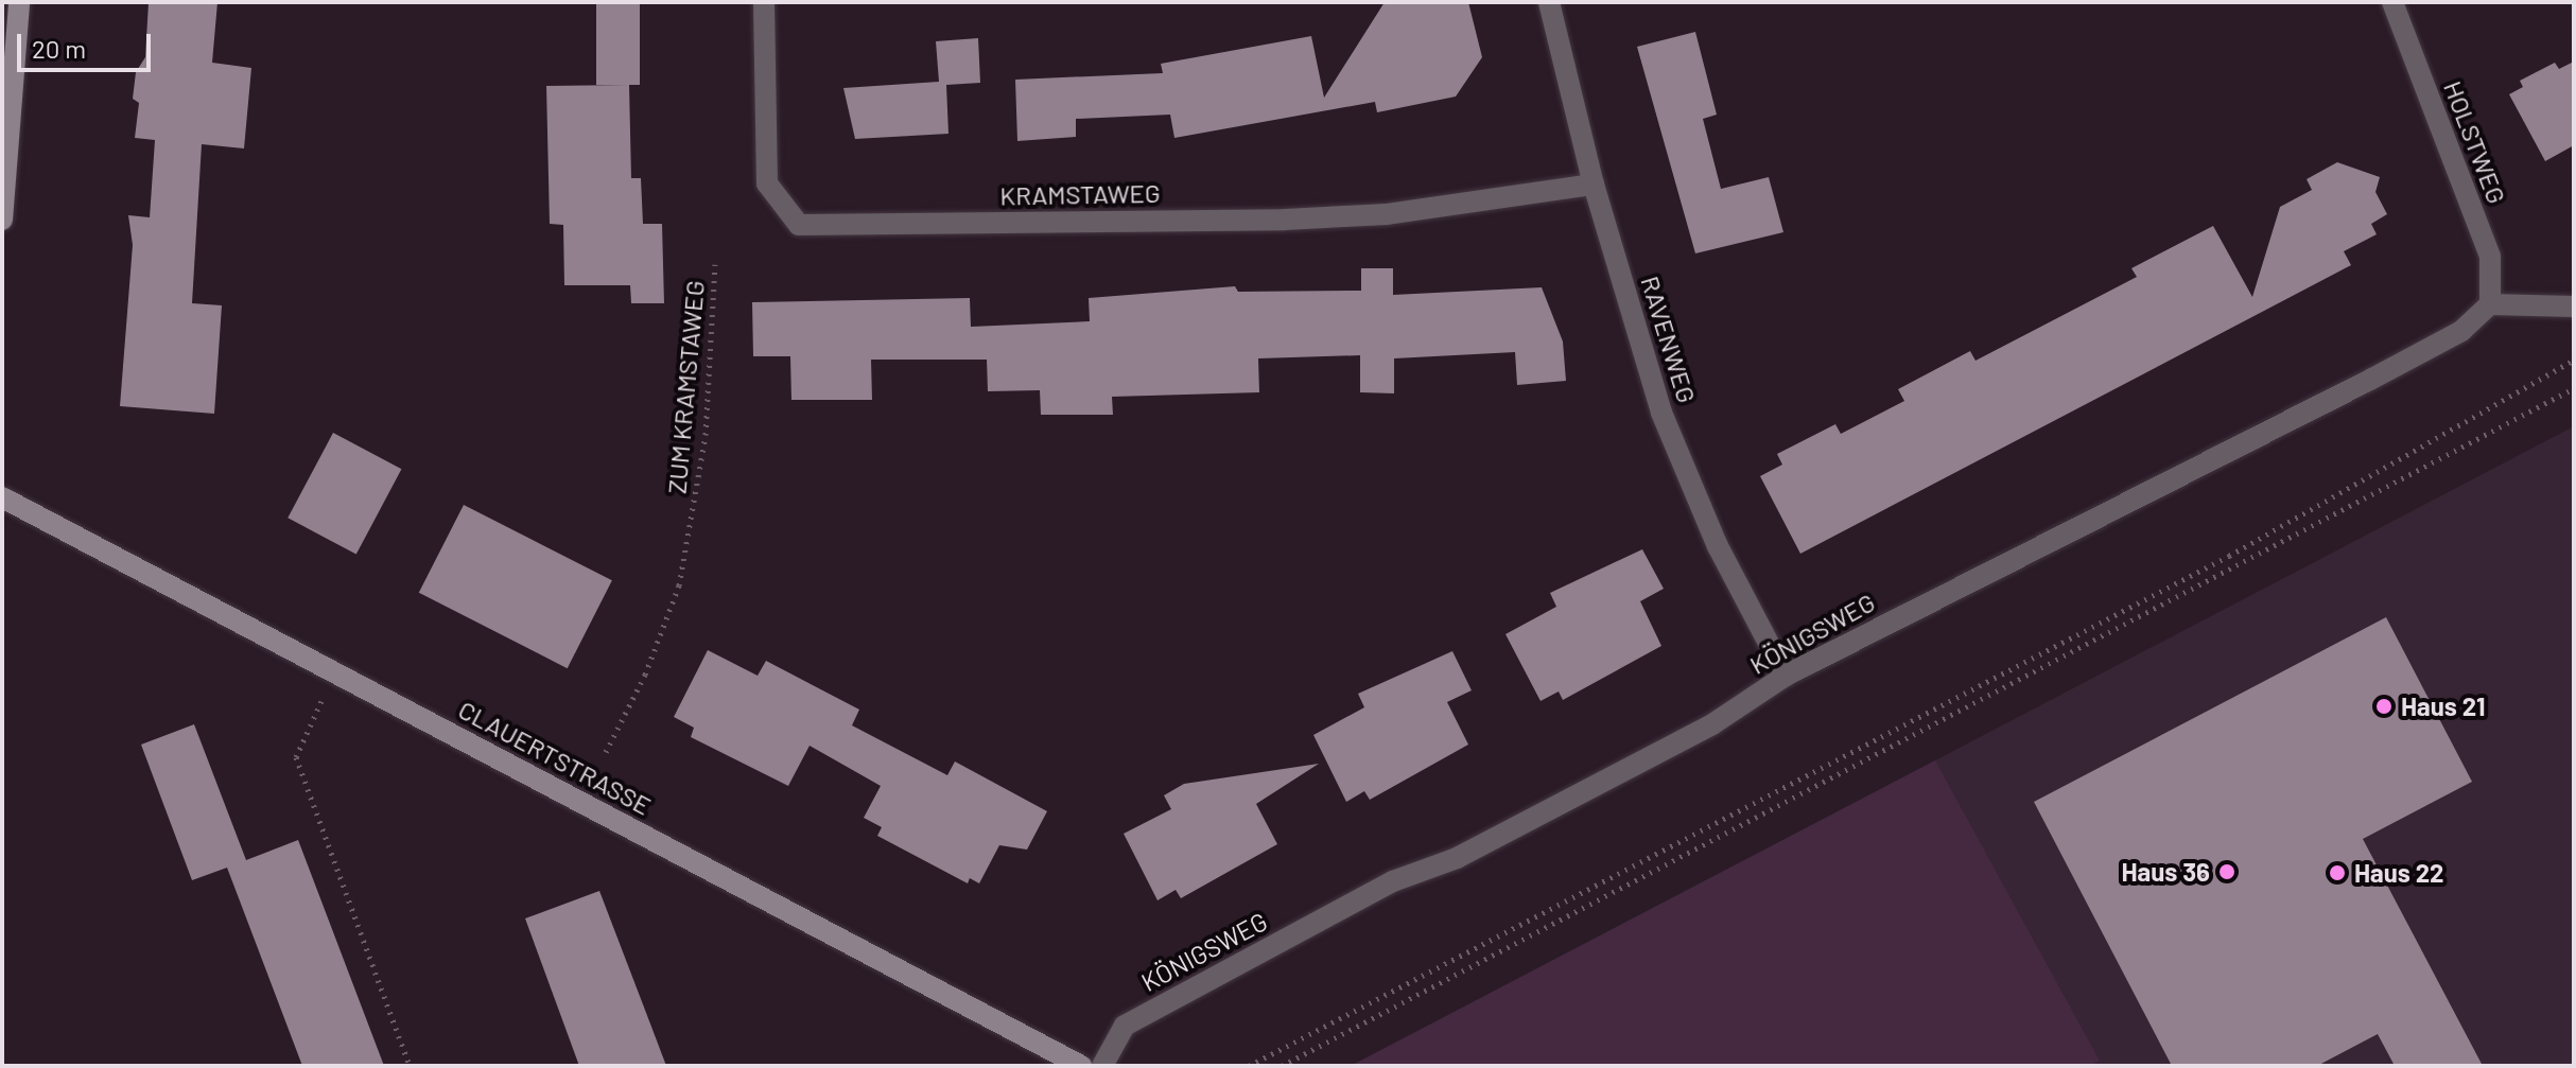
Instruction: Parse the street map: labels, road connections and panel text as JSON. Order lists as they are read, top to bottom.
{
  "streets": {
    "street": [
      "HOLSTWEG",
      "KRAMSTAWEG",
      "RAVENWEG",
      "KÖNIGSWEG",
      "CLAUERTSTRASSE"
    ],
    "path": ["ZUM KRAMSTAWEG"]
  },
  "crossings": [
    ["HOLSTWEG", "KÖNIGSWEG"],
    ["KRAMSTAWEG", "RAVENWEG"],
    ["RAVENWEG", "KÖNIGSWEG"]
  ],
  "places": ["Haus 21", "Haus 36", "Haus 22"],
  "scale_bar": "20 m"
}
